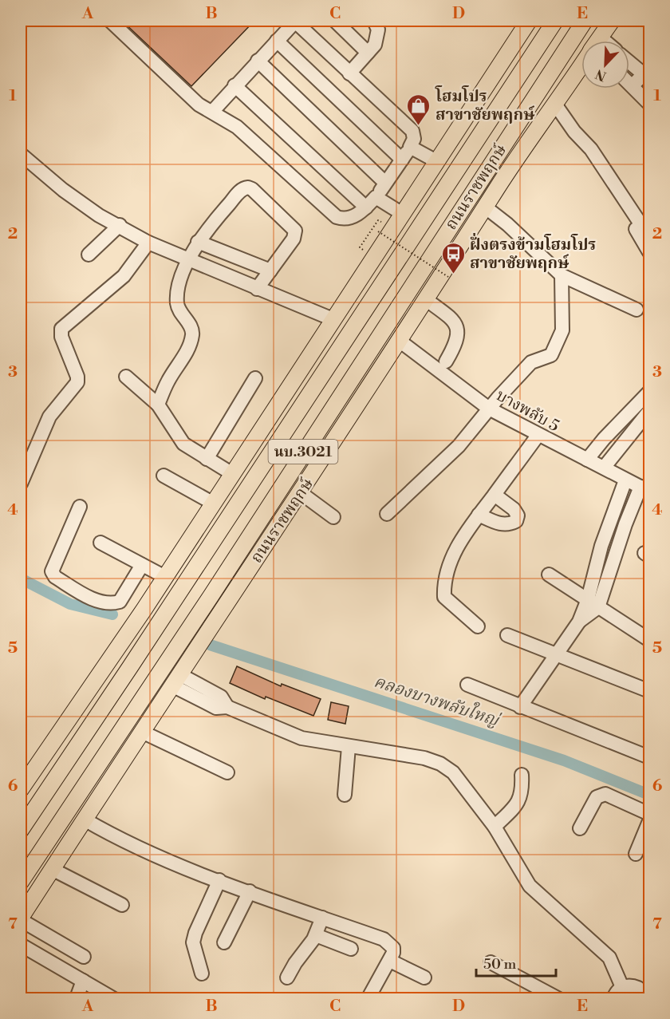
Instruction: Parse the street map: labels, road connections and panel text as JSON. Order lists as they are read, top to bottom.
{
  "streets": {
    "main road": ["ถนนราชพฤกษ์", "นบ.3021"],
    "street": ["บางพลับ 5"]
  },
  "crossings": [
    ["ถนนราชพฤกษ์", "บางพลับ 5"]
  ],
  "water": ["คลองบางพลับใหญ่"],
  "places": {
    "shop": ["โฮมโปร สาขาชัยพฤกษ์"],
    "bus stop": ["ฝั่งตรงข้ามโฮมโปร สาขาชัยพฤกษ์"]
  },
  "scale_bar": "50 m",
  "north": "bottom left",
  "grid": {
    "columns": [
      "A",
      "B",
      "C",
      "D",
      "E"
    ],
    "rows": [
      "1",
      "2",
      "3",
      "4",
      "5",
      "6",
      "7"
    ]
  }
}
